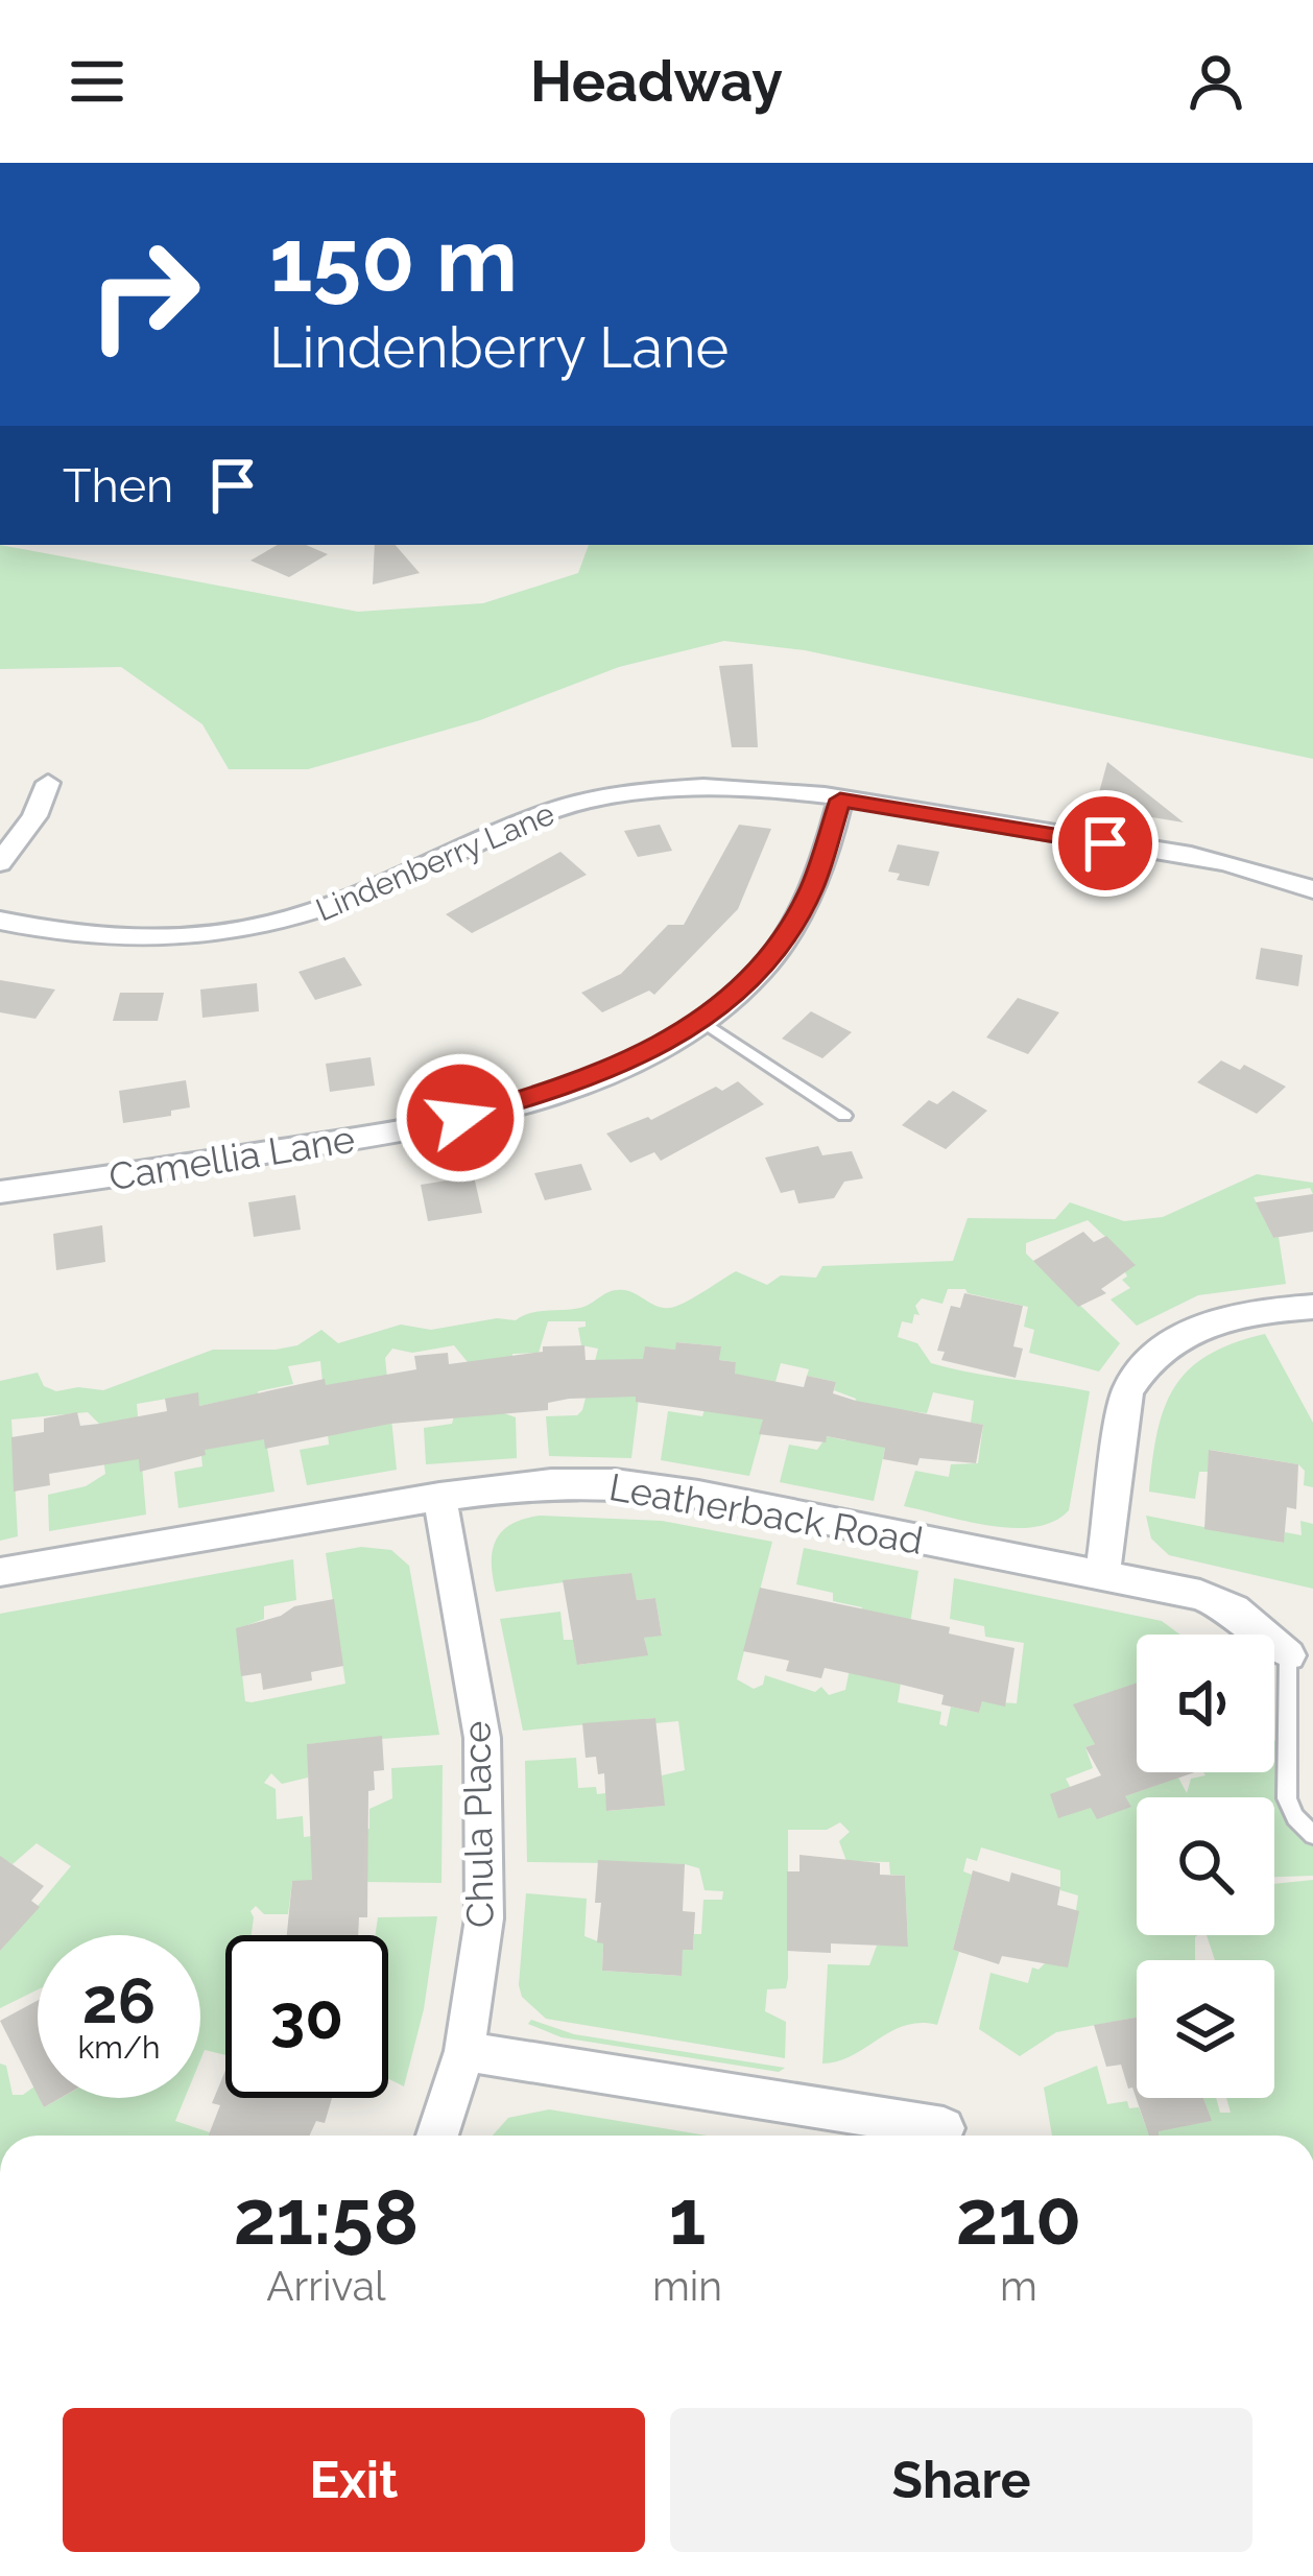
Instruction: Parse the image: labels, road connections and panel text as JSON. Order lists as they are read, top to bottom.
{
  "streets": {
    "street": [
      "Lindenberry Lane",
      "Camellia Lane",
      "Leatherback Road",
      "Chula Place"
    ]
  },
  "crossings": [
    ["Lindenberry Lane", "Camellia Lane"],
    ["Leatherback Road", "Chula Place"]
  ],
  "page": {
    "header": "Headway",
    "turn": ["150 m", "Lindenberry Lane"],
    "then": "Then",
    "speed": "26 km/h",
    "limit": "30",
    "eta": [
      "21:58",
      "Arrival",
      "1",
      "min",
      "210",
      "m"
    ],
    "buttons": ["Exit", "Share"]
  }
}
